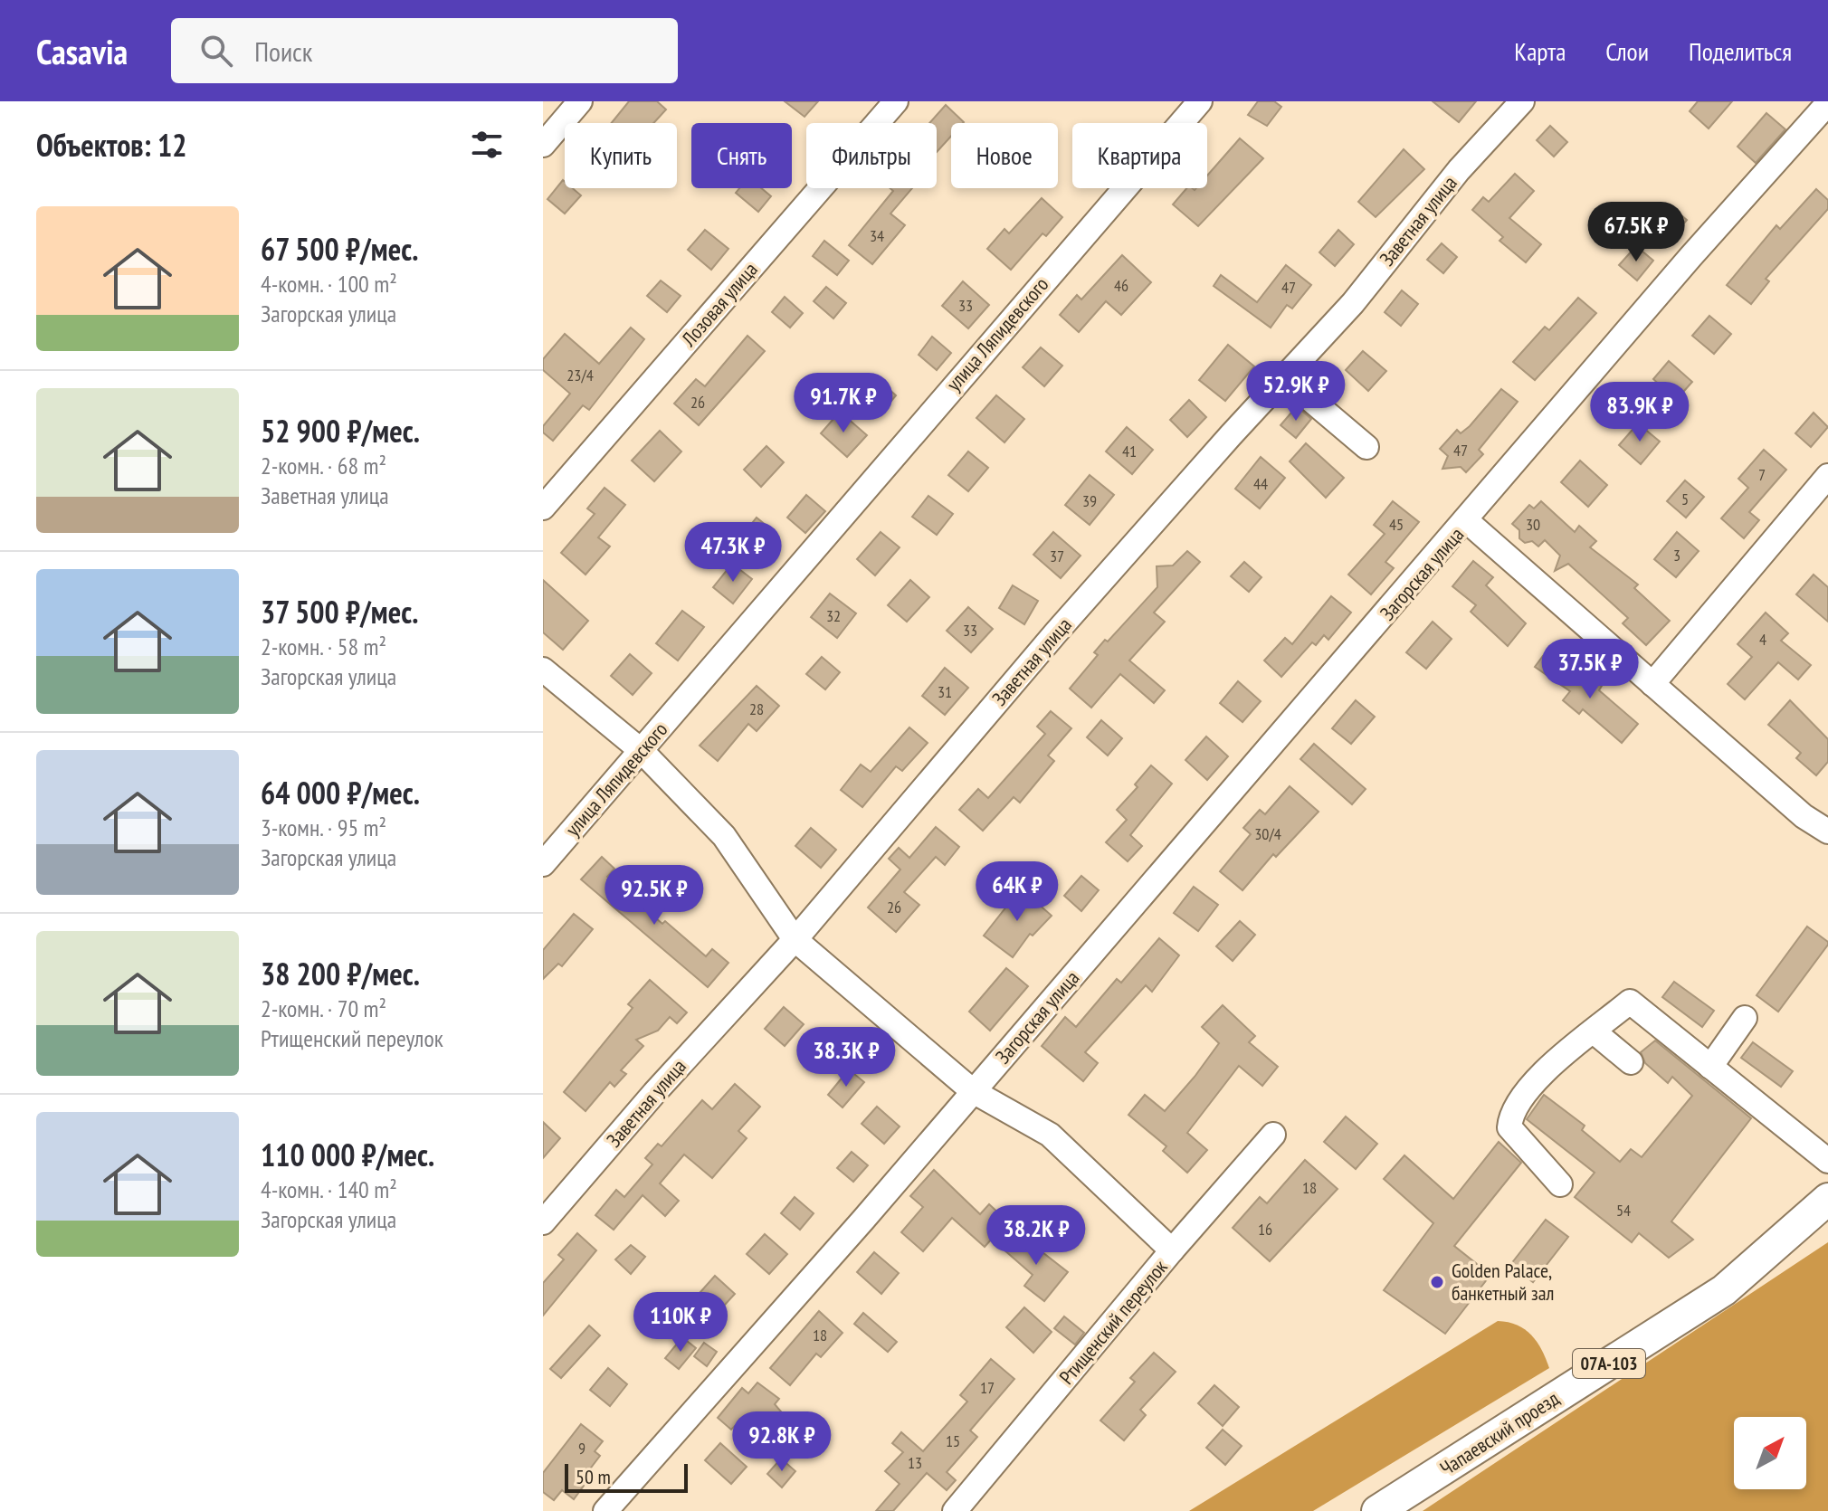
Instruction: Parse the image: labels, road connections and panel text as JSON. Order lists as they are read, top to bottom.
{
  "streets": {
    "main road": ["07А-103", "Чапаевский проезд"],
    "street": [
      "Заветная улица",
      "Лозовая улица",
      "улица Ляпидевского",
      "Загорская улица",
      "Ртищенский переулок"
    ]
  },
  "places": ["Golden Palace, банкетный зал"],
  "house_numbers": [
    "34",
    "46",
    "47",
    "33",
    "23/4",
    "26",
    "47",
    "41",
    "7",
    "44",
    "5",
    "39",
    "45",
    "30",
    "3",
    "37",
    "32",
    "33",
    "4",
    "31",
    "28",
    "30/4",
    "26",
    "18",
    "54",
    "16",
    "18",
    "17",
    "15",
    "9",
    "13"
  ],
  "scale_bar": "50 m",
  "north": "top right",
  "page": {
    "header": "Casavia",
    "search": "Поиск",
    "nav": ["Карта", "Слои", "Поделиться"],
    "heading": "Объектов: 12",
    "chip": [
      "Купить",
      "Снять",
      "Фильтры",
      "Новое",
      "Квартира"
    ],
    "list": [
      {
        "name": "67 500 ₽/мес.",
        "note": "4-комн. · 100 m² · Загорская улица"
      },
      {
        "name": "52 900 ₽/мес.",
        "note": "2-комн. · 68 m² · Заветная улица"
      },
      {
        "name": "37 500 ₽/мес.",
        "note": "2-комн. · 58 m² · Загорская улица"
      },
      {
        "name": "64 000 ₽/мес.",
        "note": "3-комн. · 95 m² · Загорская улица"
      },
      {
        "name": "38 200 ₽/мес.",
        "note": "2-комн. · 70 m² · Ртищенский переулок"
      },
      {
        "name": "110 000 ₽/мес.",
        "note": "4-комн. · 140 m² · Загорская улица"
      }
    ],
    "price": [
      "67.5K ₽",
      "52.9K ₽",
      "91.7K ₽",
      "83.9K ₽",
      "47.3K ₽",
      "37.5K ₽",
      "64K ₽",
      "92.5K ₽",
      "38.3K ₽",
      "38.2K ₽",
      "110K ₽",
      "92.8K ₽"
    ],
    "scale": "50 m"
  }
}
